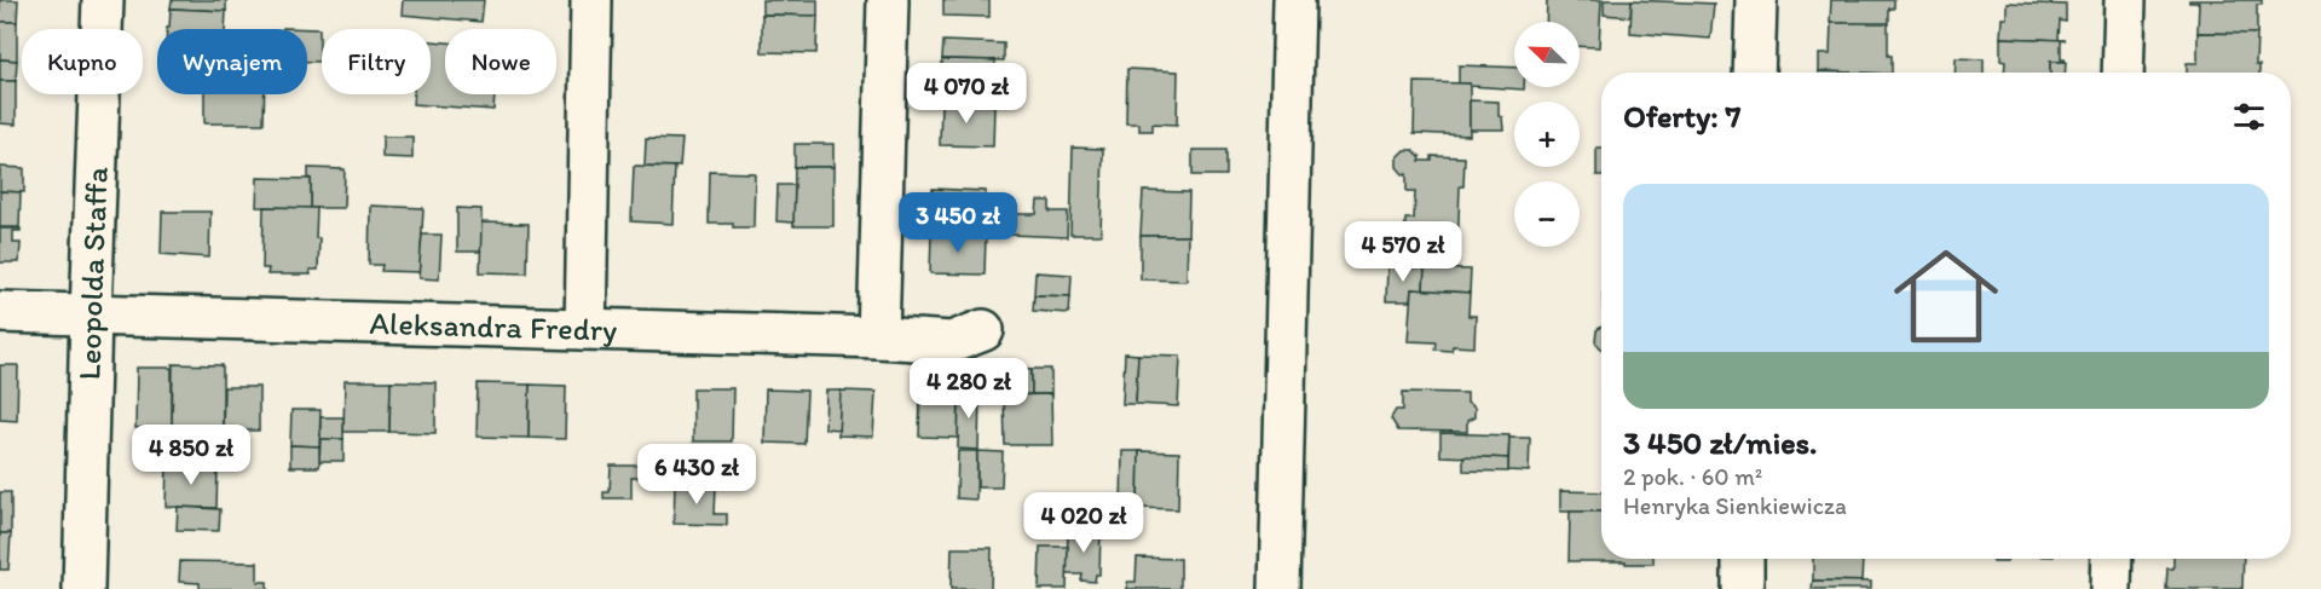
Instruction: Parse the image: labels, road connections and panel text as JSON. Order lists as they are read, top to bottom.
{
  "streets": {
    "street": ["Leopolda Staffa", "Aleksandra Fredry"]
  },
  "crossings": [
    ["Leopolda Staffa", "Aleksandra Fredry"]
  ],
  "north": "top left",
  "page": {
    "map_buttons": ["+", "−"],
    "chip": [
      "Kupno",
      "Wynajem",
      "Filtry",
      "Nowe"
    ],
    "price": [
      "4 070 zł",
      "3 450 zł",
      "4 570 zł",
      "4 280 zł",
      "4 850 zł",
      "6 430 zł",
      "4 020 zł"
    ],
    "heading": "Oferty: 7",
    "list": [
      {
        "name": "3 450 zł/mies.",
        "note": "2 pok. · 60 m² · Henryka Sienkiewicza"
      }
    ]
  }
}
